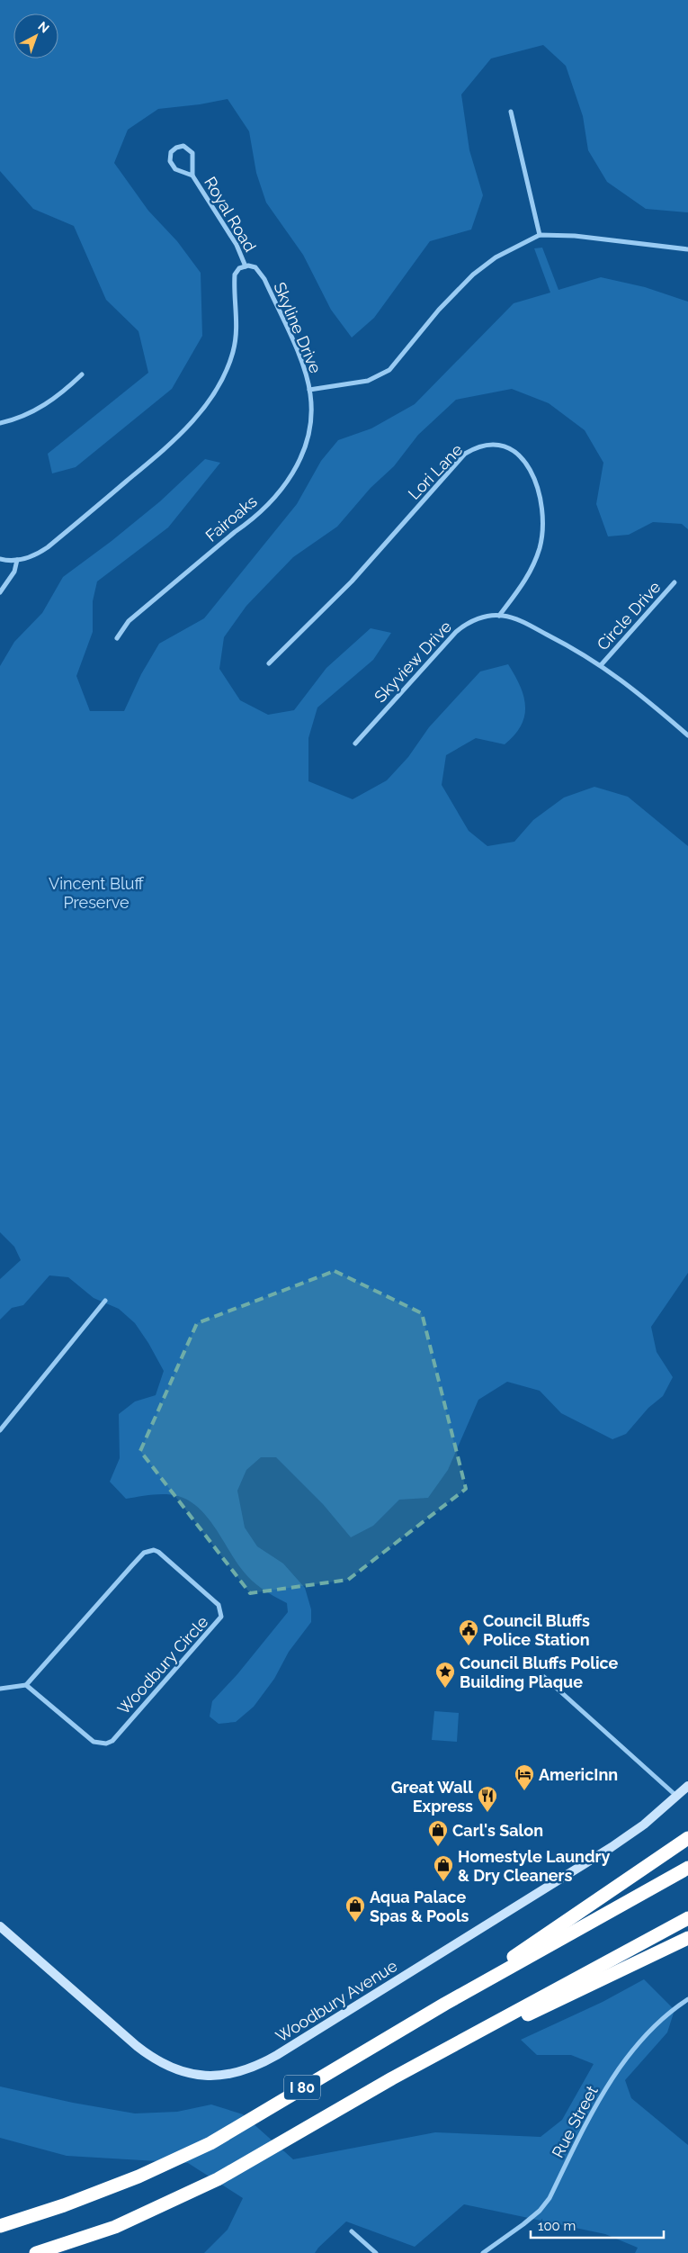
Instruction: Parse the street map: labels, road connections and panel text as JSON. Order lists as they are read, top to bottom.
{
  "streets": {
    "highway": ["I 80"],
    "main road": ["Woodbury Avenue"],
    "street": [
      "Royal Road",
      "Skyline Drive",
      "Lori Lane",
      "Fairoaks",
      "Circle Drive",
      "Skyview Drive",
      "Woodbury Circle",
      "Rue Street"
    ]
  },
  "crossings": [
    ["Royal Road", "Skyline Drive"],
    ["Skyline Drive", "Fairoaks"],
    ["Lori Lane", "Skyview Drive"]
  ],
  "parks": ["Vincent Bluff Preserve"],
  "places": {
    "public building": ["Council Bluffs Police Station"],
    "place": ["Council Bluffs Police Building Plaque"],
    "hotel": ["AmericInn"],
    "restaurant": ["Great Wall Express"],
    "shop": ["Carl's Salon", "Homestyle Laundry & Dry Cleaners", "Aqua Palace Spas & Pools"]
  },
  "scale_bar": "100 m",
  "north": "top right"
}
